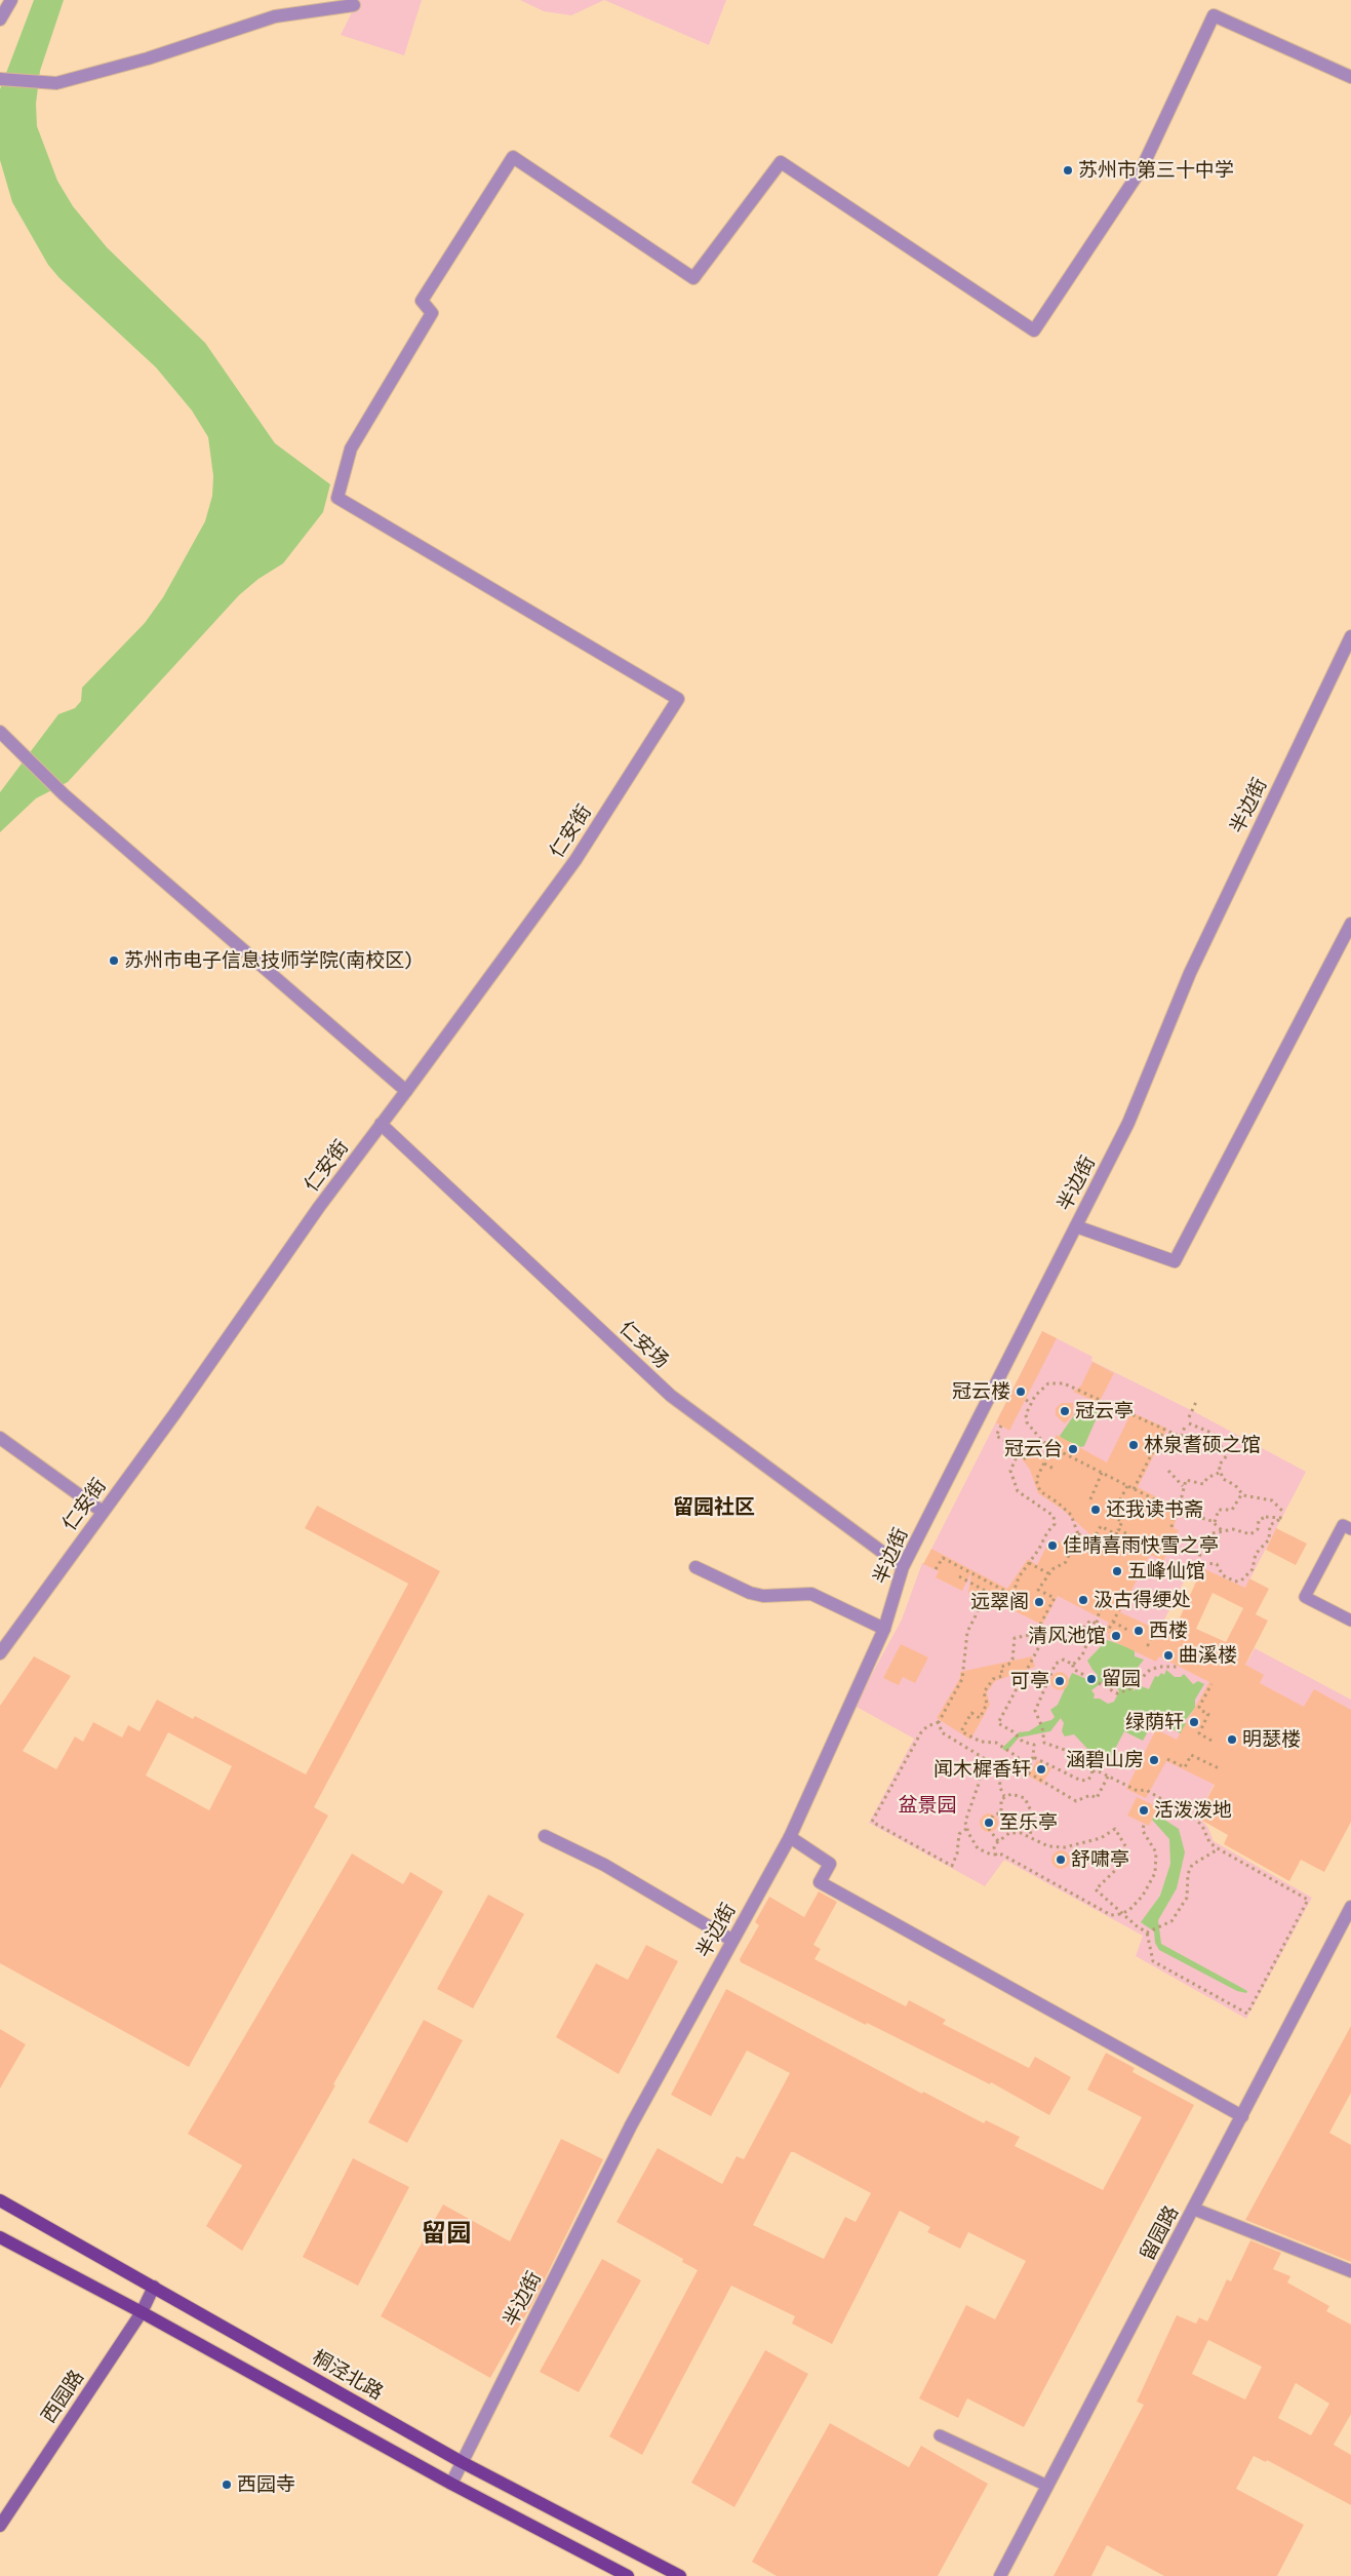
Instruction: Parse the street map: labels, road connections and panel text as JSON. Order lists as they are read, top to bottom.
{
  "streets": {
    "main road": ["桐泾北路", "西园路"],
    "street": [
      "半边街",
      "仁安街",
      "仁安场",
      "留园路"
    ]
  },
  "crossings": [
    ["半边街", "仁安场"],
    ["半边街", "桐泾北路"],
    ["仁安街", "仁安场"],
    ["桐泾北路", "西园路"]
  ],
  "districts": ["留园社区", "留园"],
  "parks": ["盆景园"],
  "places": [
    "苏州市第三十中学",
    "苏州市电子信息技师学院(南校区)",
    "冠云楼",
    "冠云亭",
    "林泉耆硕之馆",
    "冠云台",
    "还我读书斋",
    "佳晴喜雨快雪之亭",
    "五峰仙馆",
    "汲古得绠处",
    "远翠阁",
    "西楼",
    "清风池馆",
    "曲溪楼",
    "留园",
    "可亭",
    "绿荫轩",
    "明瑟楼",
    "涵碧山房",
    "闻木樨香轩",
    "活泼泼地",
    "至乐亭",
    "舒啸亭",
    "西园寺"
  ]
}
